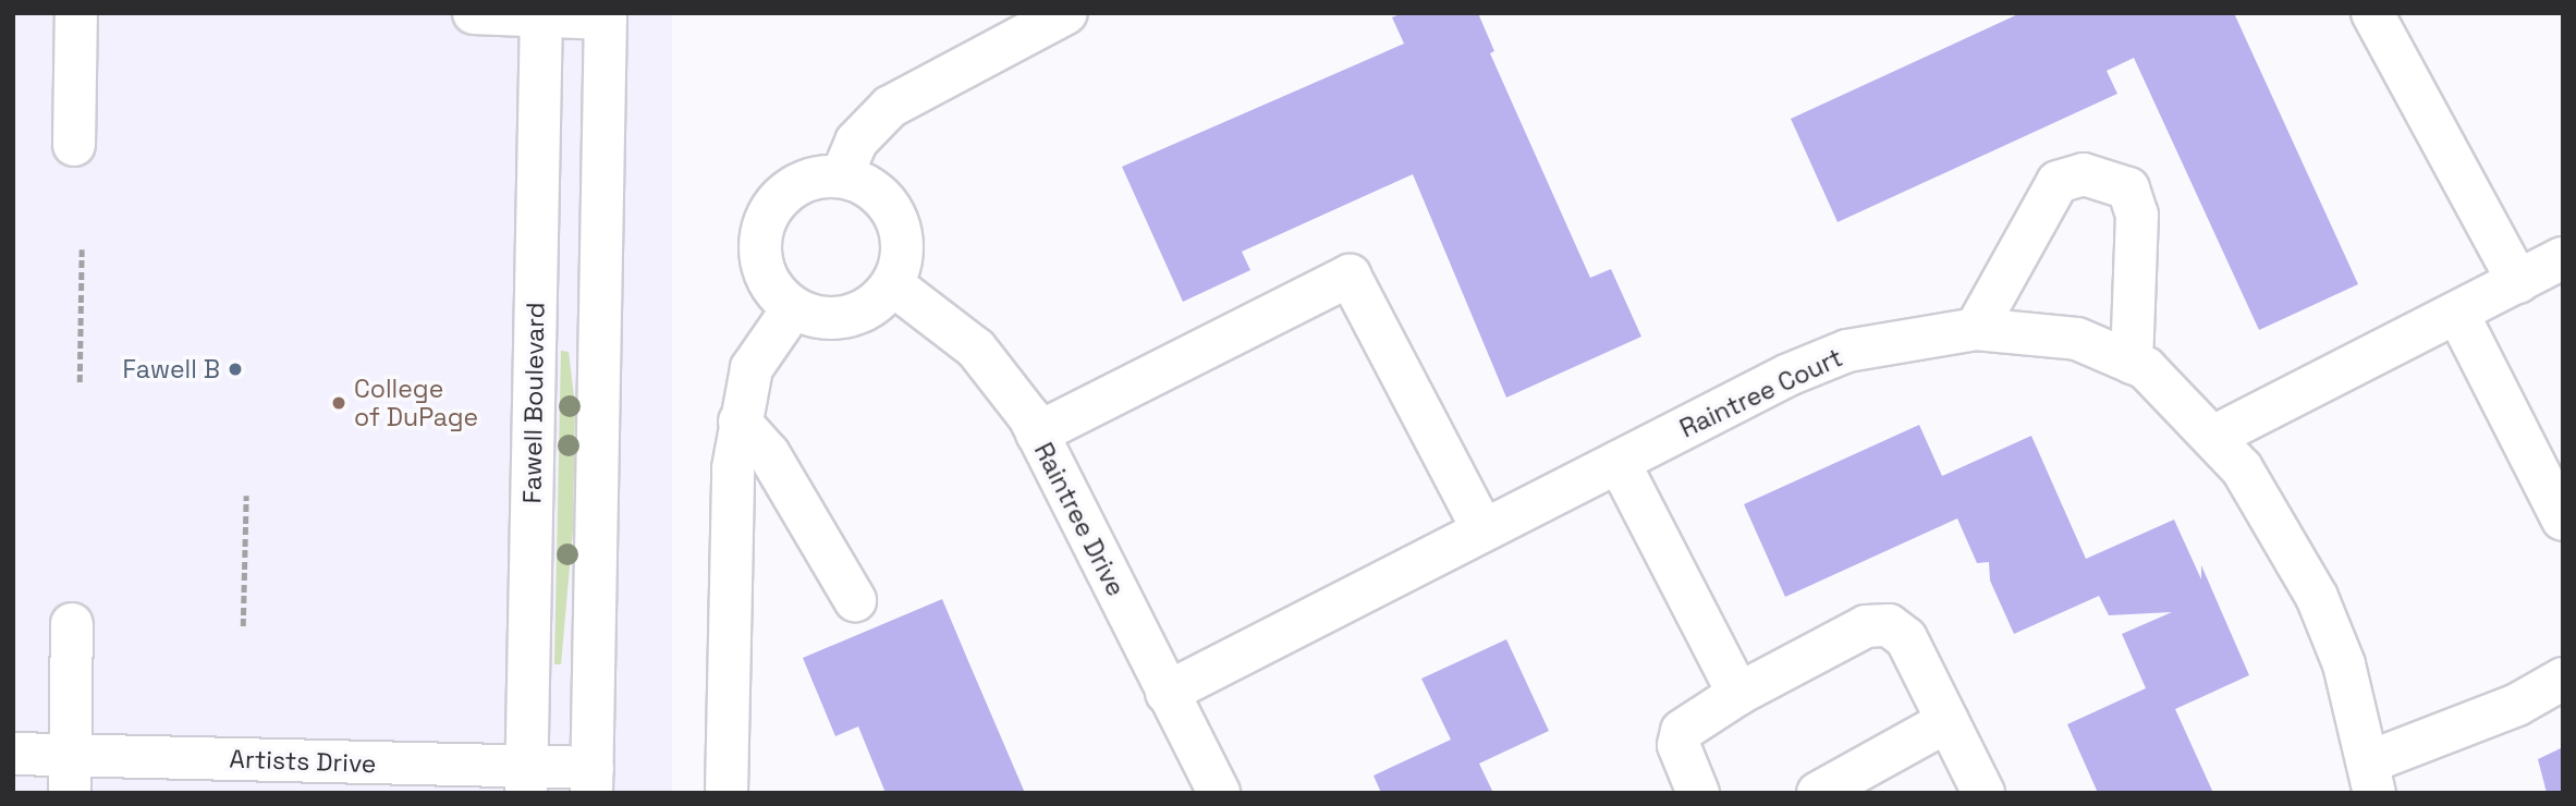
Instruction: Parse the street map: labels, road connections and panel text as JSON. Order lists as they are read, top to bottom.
{
  "streets": {
    "street": [
      "Raintree Court",
      "Fawell Boulevard",
      "Raintree Drive",
      "Artists Drive"
    ]
  },
  "crossings": [
    ["Raintree Court", "Raintree Drive"],
    ["Fawell Boulevard", "Artists Drive"]
  ],
  "places": ["Fawell B", "College of DuPage"]
}
